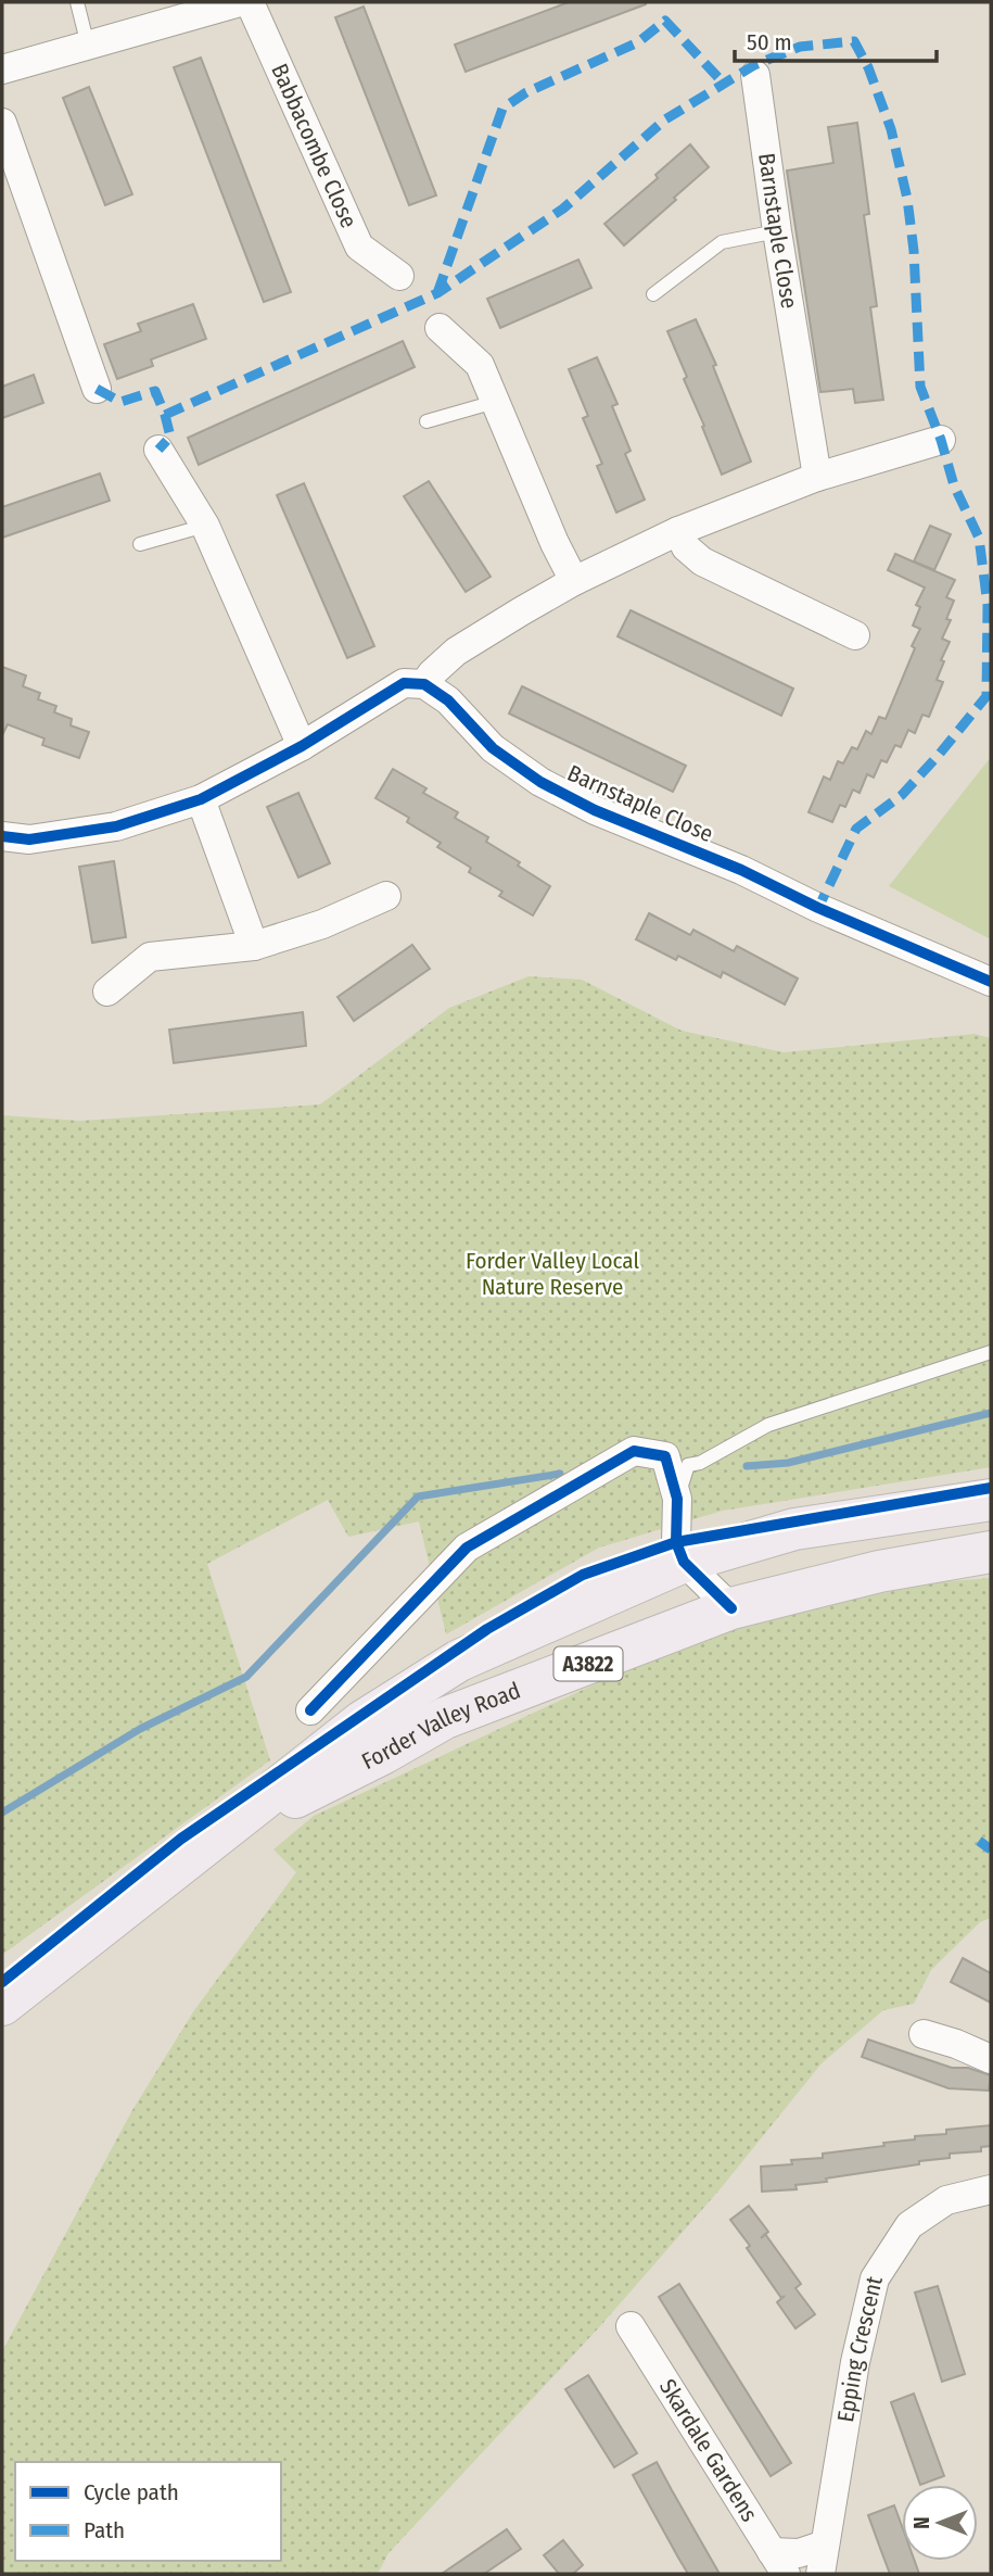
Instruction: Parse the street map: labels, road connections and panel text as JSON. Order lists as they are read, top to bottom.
{
  "streets": {
    "main road": ["A3822", "Forder Valley Road"],
    "street": [
      "Babbacombe Close",
      "Barnstaple Close",
      "Epping Crescent",
      "Skardale Gardens"
    ]
  },
  "parks": ["Forder Valley Local Nature Reserve"],
  "legend": ["Cycle path", "Path"],
  "scale_bar": "50 m",
  "north": "left"
}
